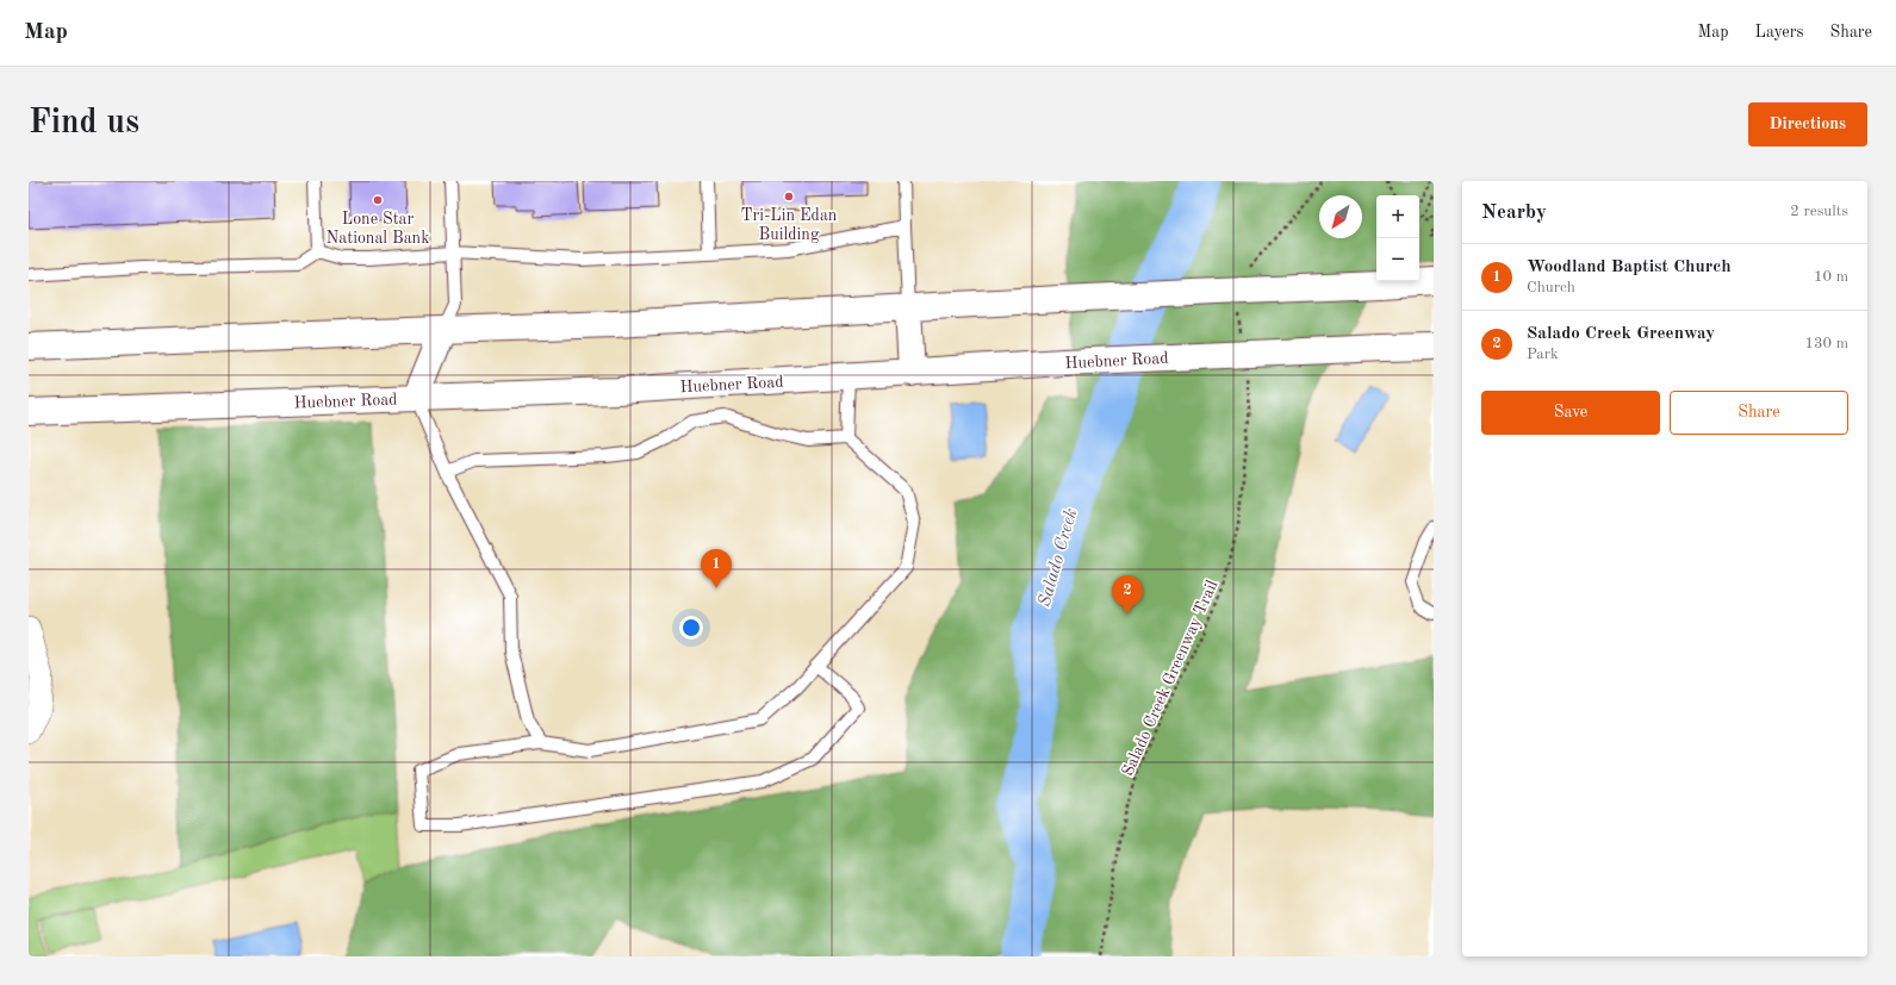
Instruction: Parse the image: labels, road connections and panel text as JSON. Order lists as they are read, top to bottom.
{
  "streets": {
    "main road": ["Huebner Road"],
    "path": ["Salado Creek Greenway Trail"]
  },
  "water": ["Salado Creek"],
  "places": ["Tri-Lin Edan Building", "Lone Star National Bank"],
  "north": "bottom left",
  "page": {
    "header": "Map",
    "nav": ["Map", "Layers", "Share"],
    "buttons": [
      "Directions",
      ["Save", "Share"]
    ],
    "title": "Find us",
    "heading": ["Nearby", "2 results"],
    "map_buttons": ["+", "−"],
    "list": [
      {
        "mark": "1",
        "name": "Woodland Baptist Church",
        "note": "Church",
        "value": "10 m"
      },
      {
        "mark": "2",
        "name": "Salado Creek Greenway",
        "note": "Park",
        "value": "130 m"
      }
    ],
    "pins": ["1", "2"]
  }
}
